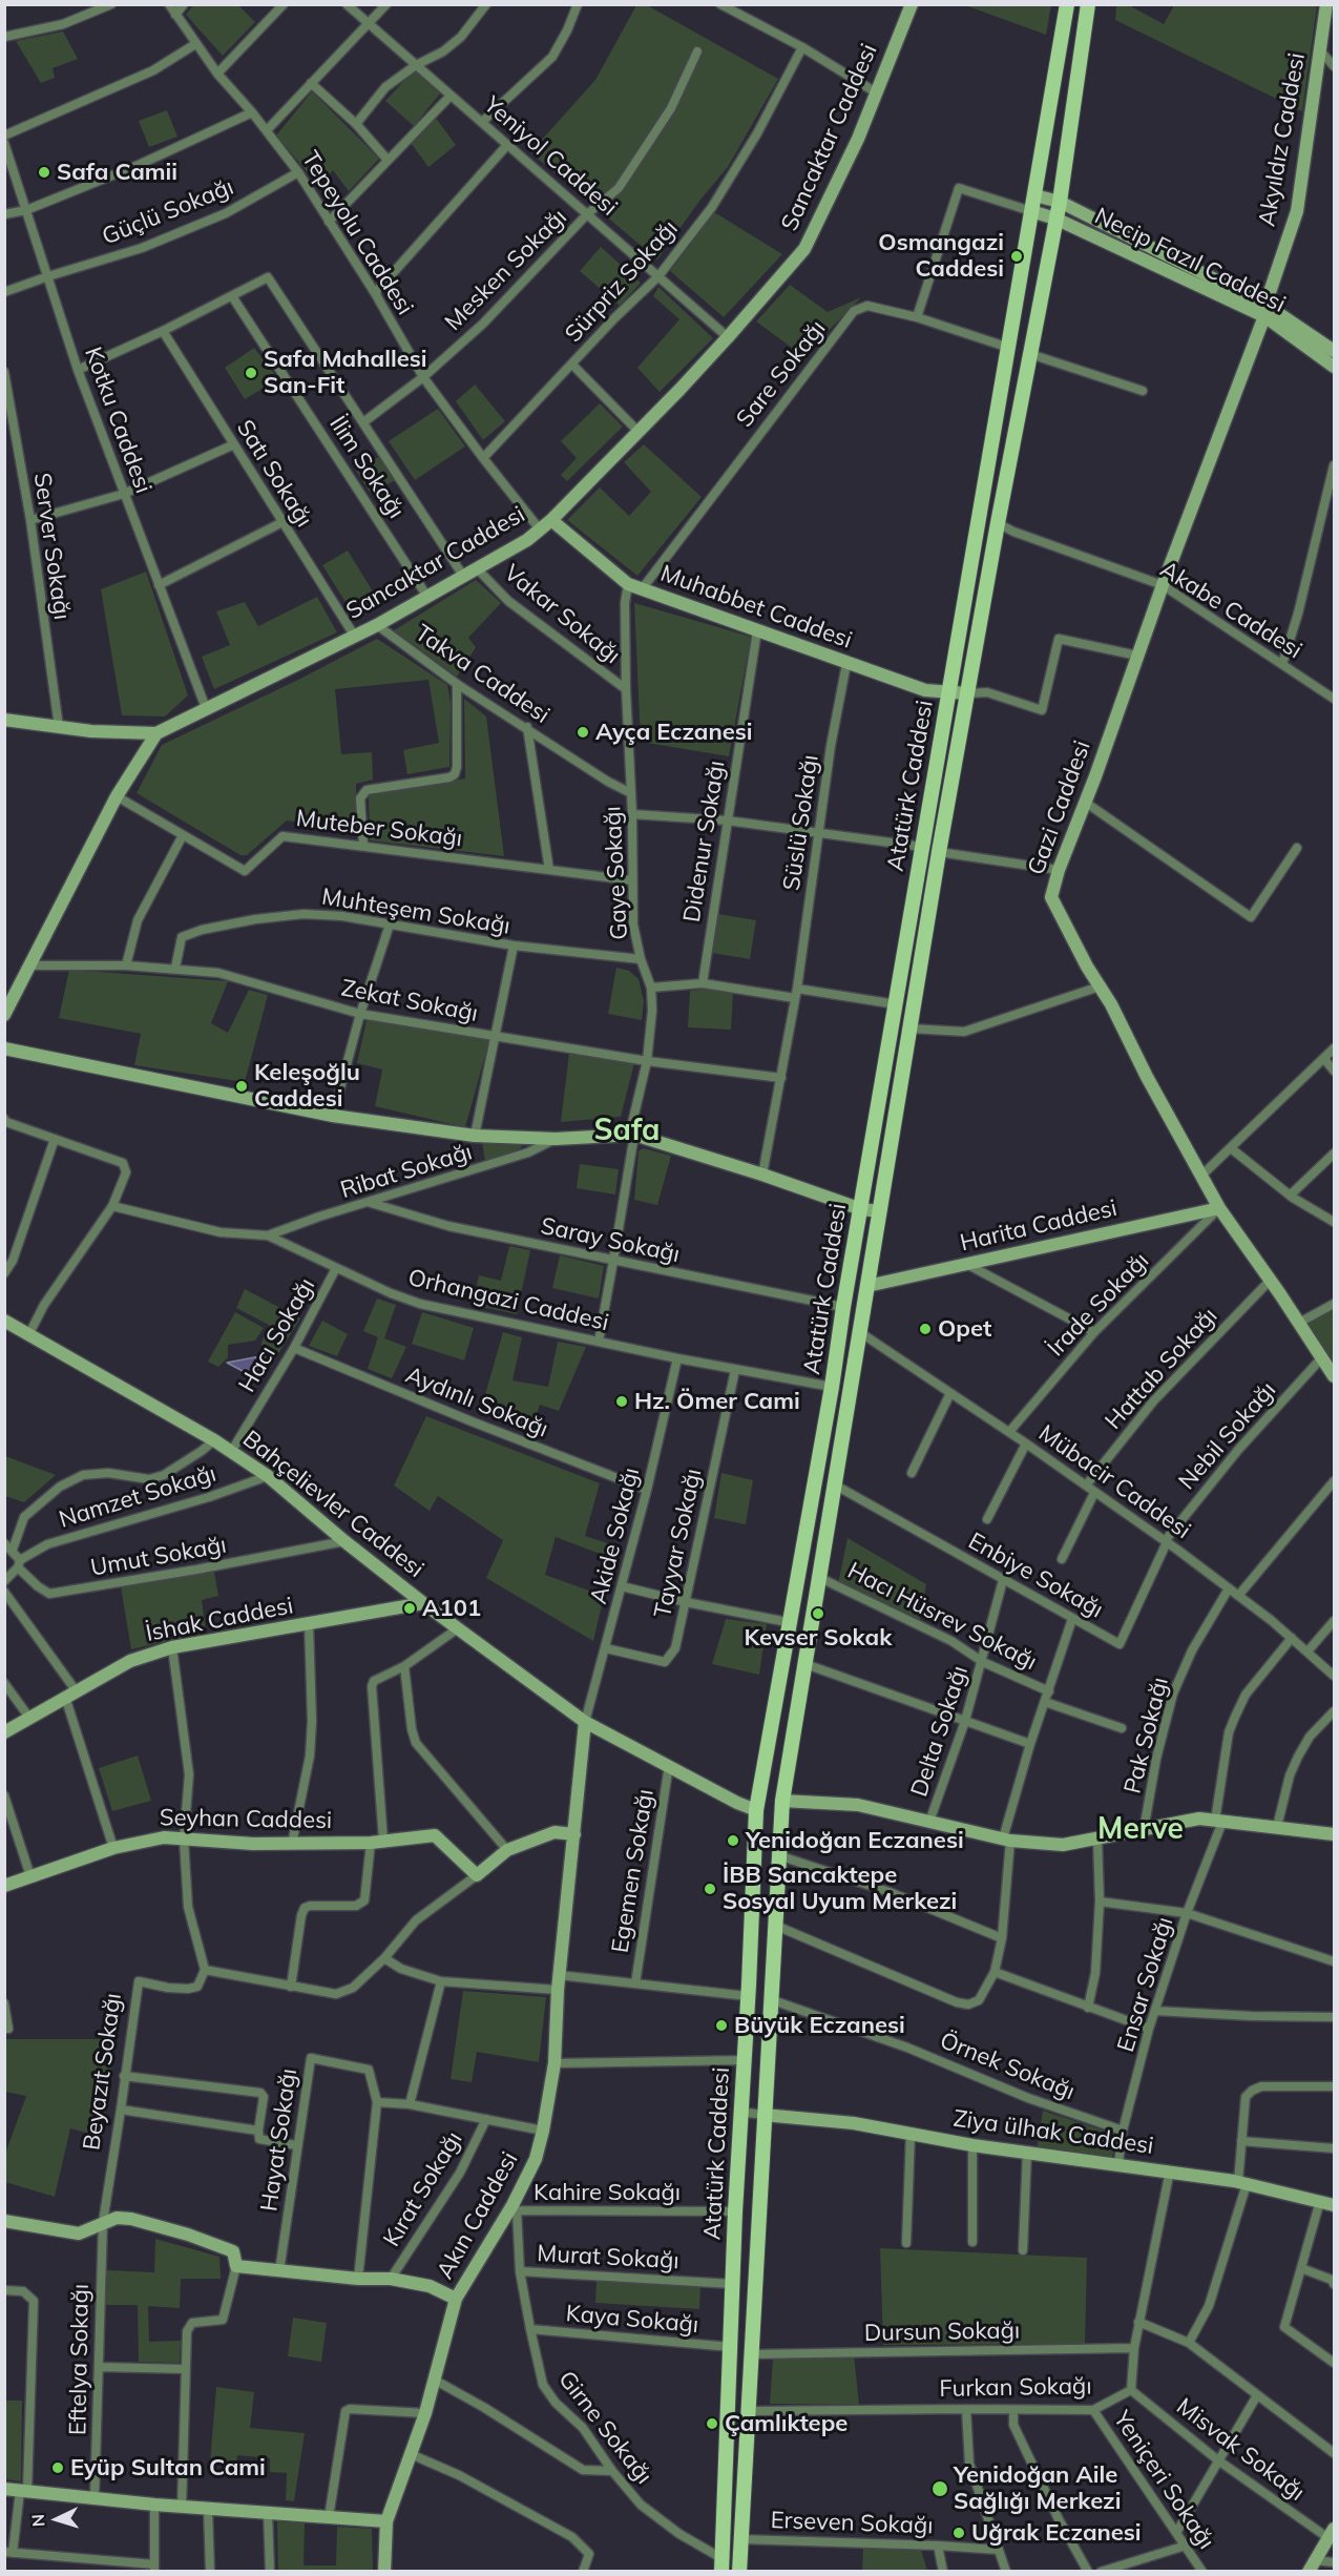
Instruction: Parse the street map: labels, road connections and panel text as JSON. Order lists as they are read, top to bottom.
{
  "streets": {
    "main road": ["Atatürk Caddesi"],
    "street": [
      "Sancaktar Caddesi",
      "Akyıldız Caddesi",
      "Yeniyol Caddesi",
      "Güçlü Sokağı",
      "Tepeyolu Caddesi",
      "Necip Fazıl Caddesi",
      "Mesken Sokağı",
      "Sürpriz Sokağı",
      "Sare Sokağı",
      "Kotku Caddesi",
      "İlim Sokağı",
      "Satı Sokağı",
      "Server Sokağı",
      "Muhabbet Caddesi",
      "Akabe Caddesi",
      "Vakar Sokağı",
      "Takva Caddesi",
      "Gazi Caddesi",
      "Süslü Sokağı",
      "Muteber Sokağı",
      "Didenur Sokağı",
      "Gaye Sokağı",
      "Muhteşem Sokağı",
      "Zekat Sokağı",
      "Ribat Sokağı",
      "Harita Caddesi",
      "Saray Sokağı",
      "Orhangazi Caddesi",
      "İrade Sokağı",
      "Hacı Sokağı",
      "Hattab Sokağı",
      "Aydınlı Sokağı",
      "Nebil Sokağı",
      "Mübacir Caddesi",
      "Namzet Sokağı",
      "Bahçelievler Caddesi",
      "Akide Sokağı",
      "Tayyar Sokağı",
      "Umut Sokağı",
      "Enbiye Sokağı",
      "Hacı Hüsrev Sokağı",
      "İshak Caddesi",
      "Delta Sokağı",
      "Pak Sokağı",
      "Seyhan Caddesi",
      "Egemen Sokağı",
      "Ensar Sokağı",
      "Örnek Sokağı",
      "Beyazıt Sokağı",
      "Ziya ülhak Caddesi",
      "Hayat Sokağı",
      "Kırat Sokağı",
      "Kahire Sokağı",
      "Akın Caddesi",
      "Murat Sokağı",
      "Kaya Sokağı",
      "Dursun Sokağı",
      "Eftelya Sokağı",
      "Furkan Sokağı",
      "Girne Sokağı",
      "Misvak Sokağı",
      "Yeniçeri Sokağı",
      "Erseven Sokağı"
    ]
  },
  "crossings": [
    ["Sancaktar Caddesi", "Yeniyol Caddesi"],
    ["Sancaktar Caddesi", "Tepeyolu Caddesi"],
    ["Sancaktar Caddesi", "Kotku Caddesi"],
    ["Sancaktar Caddesi", "İlim Sokağı"],
    ["Sancaktar Caddesi", "Satı Sokağı"],
    ["Sancaktar Caddesi", "Muhabbet Caddesi"],
    ["Sancaktar Caddesi", "Vakar Sokağı"],
    ["Sancaktar Caddesi", "Takva Caddesi"],
    ["Akyıldız Caddesi", "Necip Fazıl Caddesi"],
    ["Akyıldız Caddesi", "Gazi Caddesi"],
    ["Yeniyol Caddesi", "Mesken Sokağı"],
    ["Yeniyol Caddesi", "Sürpriz Sokağı"],
    ["Güçlü Sokağı", "Tepeyolu Caddesi"],
    ["Güçlü Sokağı", "Kotku Caddesi"],
    ["Tepeyolu Caddesi", "Mesken Sokağı"],
    ["Tepeyolu Caddesi", "Sürpriz Sokağı"],
    ["Necip Fazıl Caddesi", "Atatürk Caddesi"],
    ["Necip Fazıl Caddesi", "Gazi Caddesi"],
    ["Sare Sokağı", "Muhabbet Caddesi"],
    ["Sare Sokağı", "Atatürk Caddesi"],
    ["Muhabbet Caddesi", "Atatürk Caddesi"],
    ["Muhabbet Caddesi", "Süslü Sokağı"],
    ["Muhabbet Caddesi", "Didenur Sokağı"],
    ["Muhabbet Caddesi", "Gaye Sokağı"],
    ["Akabe Caddesi", "Atatürk Caddesi"],
    ["Akabe Caddesi", "Gazi Caddesi"],
    ["Vakar Sokağı", "Gaye Sokağı"],
    ["Takva Caddesi", "Gaye Sokağı"],
    ["Atatürk Caddesi", "Harita Caddesi"],
    ["Atatürk Caddesi", "Saray Sokağı"],
    ["Atatürk Caddesi", "Orhangazi Caddesi"],
    ["Atatürk Caddesi", "Mübacir Caddesi"],
    ["Atatürk Caddesi", "Bahçelievler Caddesi"],
    ["Atatürk Caddesi", "Enbiye Sokağı"],
    ["Atatürk Caddesi", "Hacı Hüsrev Sokağı"],
    ["Atatürk Caddesi", "Örnek Sokağı"],
    ["Atatürk Caddesi", "Ziya ülhak Caddesi"],
    ["Atatürk Caddesi", "Kahire Sokağı"],
    ["Atatürk Caddesi", "Murat Sokağı"],
    ["Atatürk Caddesi", "Kaya Sokağı"],
    ["Atatürk Caddesi", "Dursun Sokağı"],
    ["Atatürk Caddesi", "Furkan Sokağı"],
    ["Atatürk Caddesi", "Girne Sokağı"],
    ["Atatürk Caddesi", "Erseven Sokağı"],
    ["Gazi Caddesi", "Harita Caddesi"],
    ["Gazi Caddesi", "İrade Sokağı"],
    ["Gazi Caddesi", "Hattab Sokağı"],
    ["Gazi Caddesi", "Nebil Sokağı"],
    ["Süslü Sokağı", "Zekat Sokağı"],
    ["Muteber Sokağı", "Gaye Sokağı"],
    ["Gaye Sokağı", "Muhteşem Sokağı"],
    ["Gaye Sokağı", "Zekat Sokağı"],
    ["Gaye Sokağı", "Saray Sokağı"],
    ["Gaye Sokağı", "Orhangazi Caddesi"],
    ["Muhteşem Sokağı", "Zekat Sokağı"],
    ["Ribat Sokağı", "Saray Sokağı"],
    ["Ribat Sokağı", "Orhangazi Caddesi"],
    ["Harita Caddesi", "İrade Sokağı"],
    ["Orhangazi Caddesi", "Hacı Sokağı"],
    ["Orhangazi Caddesi", "Akide Sokağı"],
    ["Orhangazi Caddesi", "Tayyar Sokağı"],
    ["İrade Sokağı", "Mübacir Caddesi"],
    ["Hacı Sokağı", "Aydınlı Sokağı"],
    ["Hacı Sokağı", "Bahçelievler Caddesi"],
    ["Hattab Sokağı", "Mübacir Caddesi"],
    ["Aydınlı Sokağı", "Akide Sokağı"],
    ["Nebil Sokağı", "Mübacir Caddesi"],
    ["Nebil Sokağı", "Enbiye Sokağı"],
    ["Mübacir Caddesi", "Enbiye Sokağı"],
    ["Mübacir Caddesi", "Pak Sokağı"],
    ["Mübacir Caddesi", "Ensar Sokağı"],
    ["Namzet Sokağı", "Bahçelievler Caddesi"],
    ["Namzet Sokağı", "Umut Sokağı"],
    ["Bahçelievler Caddesi", "Akide Sokağı"],
    ["Bahçelievler Caddesi", "Umut Sokağı"],
    ["Bahçelievler Caddesi", "İshak Caddesi"],
    ["Bahçelievler Caddesi", "Egemen Sokağı"],
    ["Bahçelievler Caddesi", "Akın Caddesi"],
    ["Akide Sokağı", "Tayyar Sokağı"],
    ["Akide Sokağı", "Akın Caddesi"],
    ["Enbiye Sokağı", "Delta Sokağı"],
    ["Hacı Hüsrev Sokağı", "Delta Sokağı"],
    ["Ensar Sokağı", "Örnek Sokağı"],
    ["Ensar Sokağı", "Ziya ülhak Caddesi"],
    ["Beyazıt Sokağı", "Eftelya Sokağı"],
    ["Kahire Sokağı", "Akın Caddesi"],
    ["Kahire Sokağı", "Girne Sokağı"],
    ["Akın Caddesi", "Girne Sokağı"],
    ["Murat Sokağı", "Girne Sokağı"],
    ["Kaya Sokağı", "Girne Sokağı"],
    ["Furkan Sokağı", "Misvak Sokağı"],
    ["Furkan Sokağı", "Yeniçeri Sokağı"]
  ],
  "districts": ["Safa", "Merve"],
  "places": [
    "Safa Camii",
    "Osmangazi Caddesi",
    "Safa Mahallesi San-Fit",
    "Ayça Eczanesi",
    "Keleşoğlu Caddesi",
    "Opet",
    "Hz. Ömer Cami",
    "A101",
    "Kevser Sokak",
    "Yenidoğan Eczanesi",
    "İBB Sancaktepe Sosyal Uyum Merkezi",
    "Büyük Eczanesi",
    "Çamlıktepe",
    "Eyüp Sultan Cami",
    "Yenidoğan Aile Sağlığı Merkezi",
    "Uğrak Eczanesi"
  ],
  "north": "left"
}
